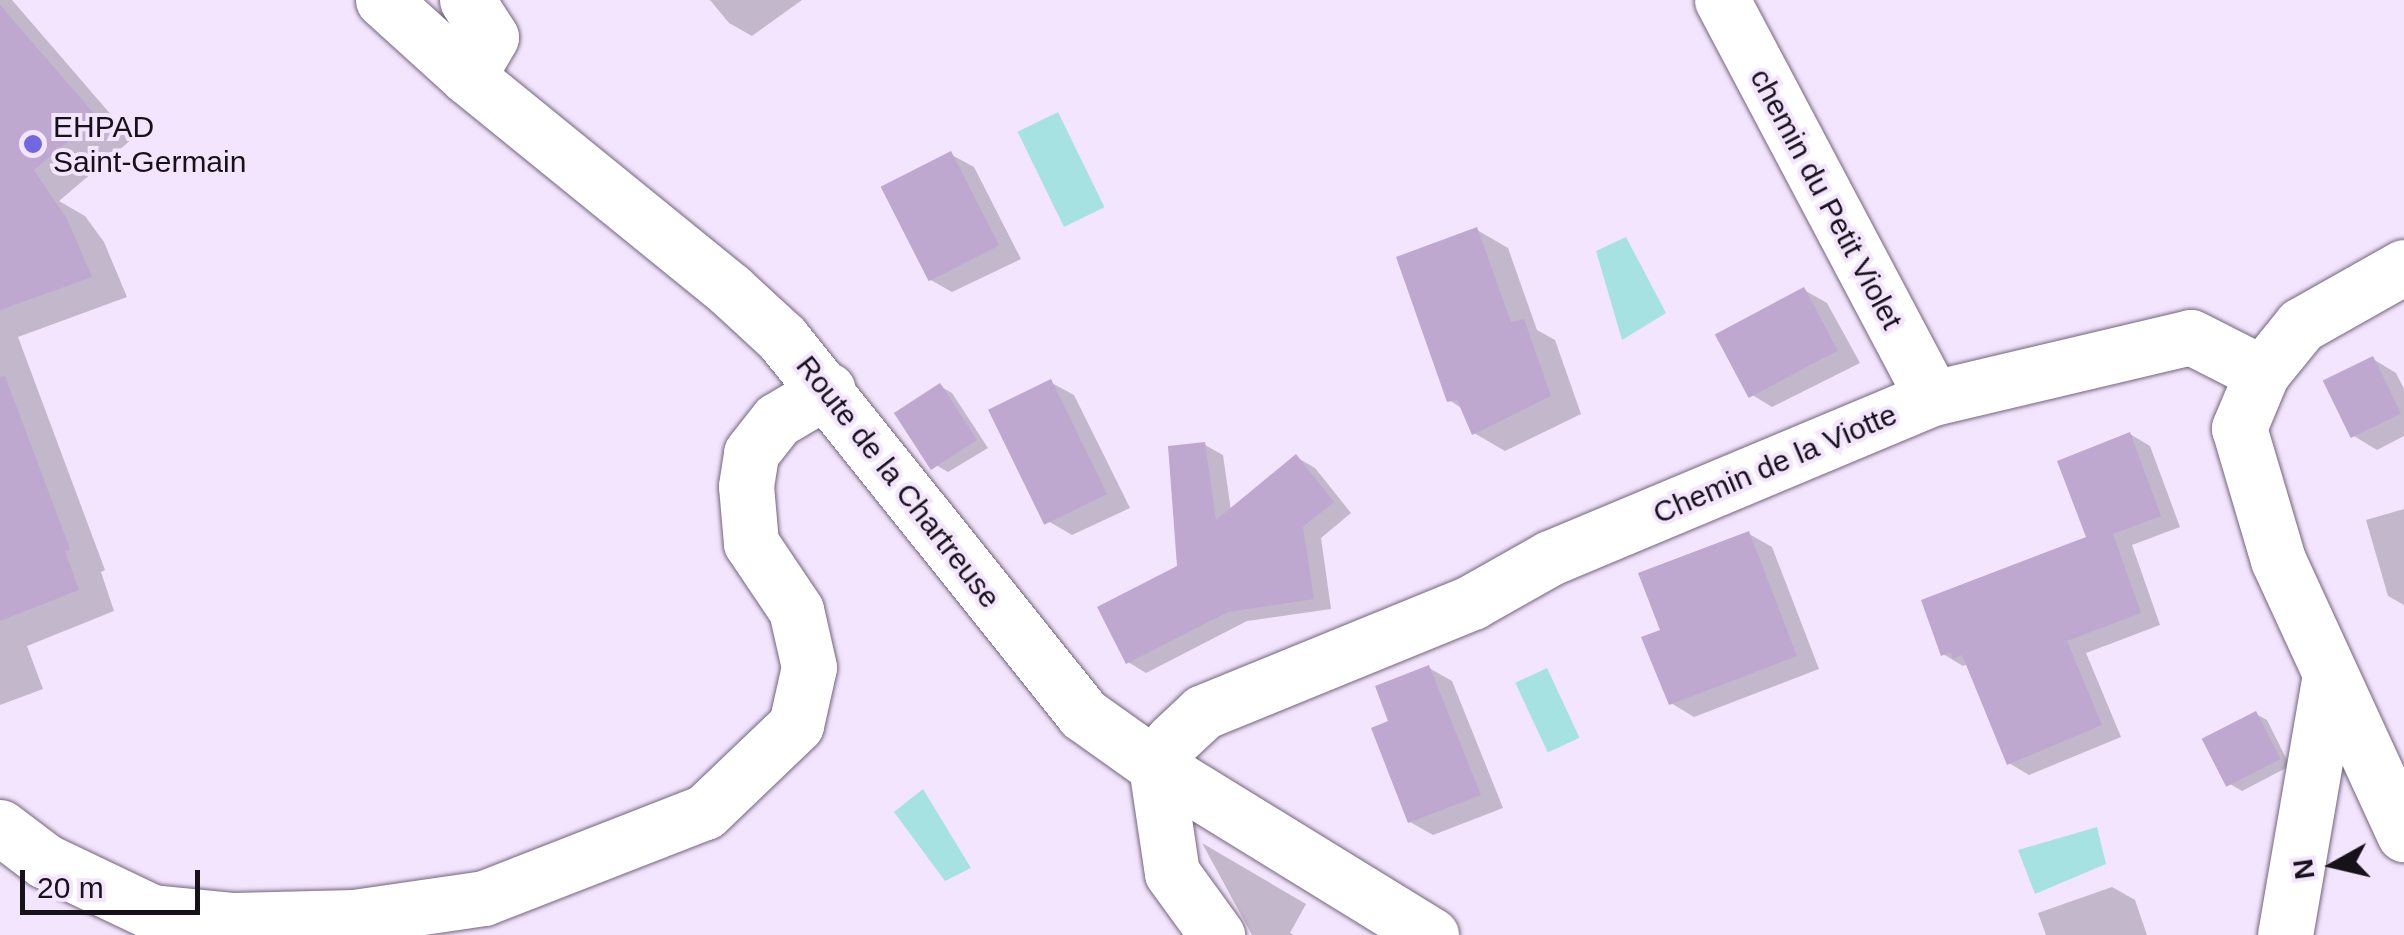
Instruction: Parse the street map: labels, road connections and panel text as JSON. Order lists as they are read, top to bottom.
{
  "streets": {
    "street": ["chemin du Petit Violet", "Chemin de la Viotte", "Route de la Chartreuse"]
  },
  "crossings": [
    ["chemin du Petit Violet", "Chemin de la Viotte"],
    ["Chemin de la Viotte", "Route de la Chartreuse"]
  ],
  "places": ["EHPAD Saint-Germain"],
  "scale_bar": "20 m",
  "north": "left"
}
